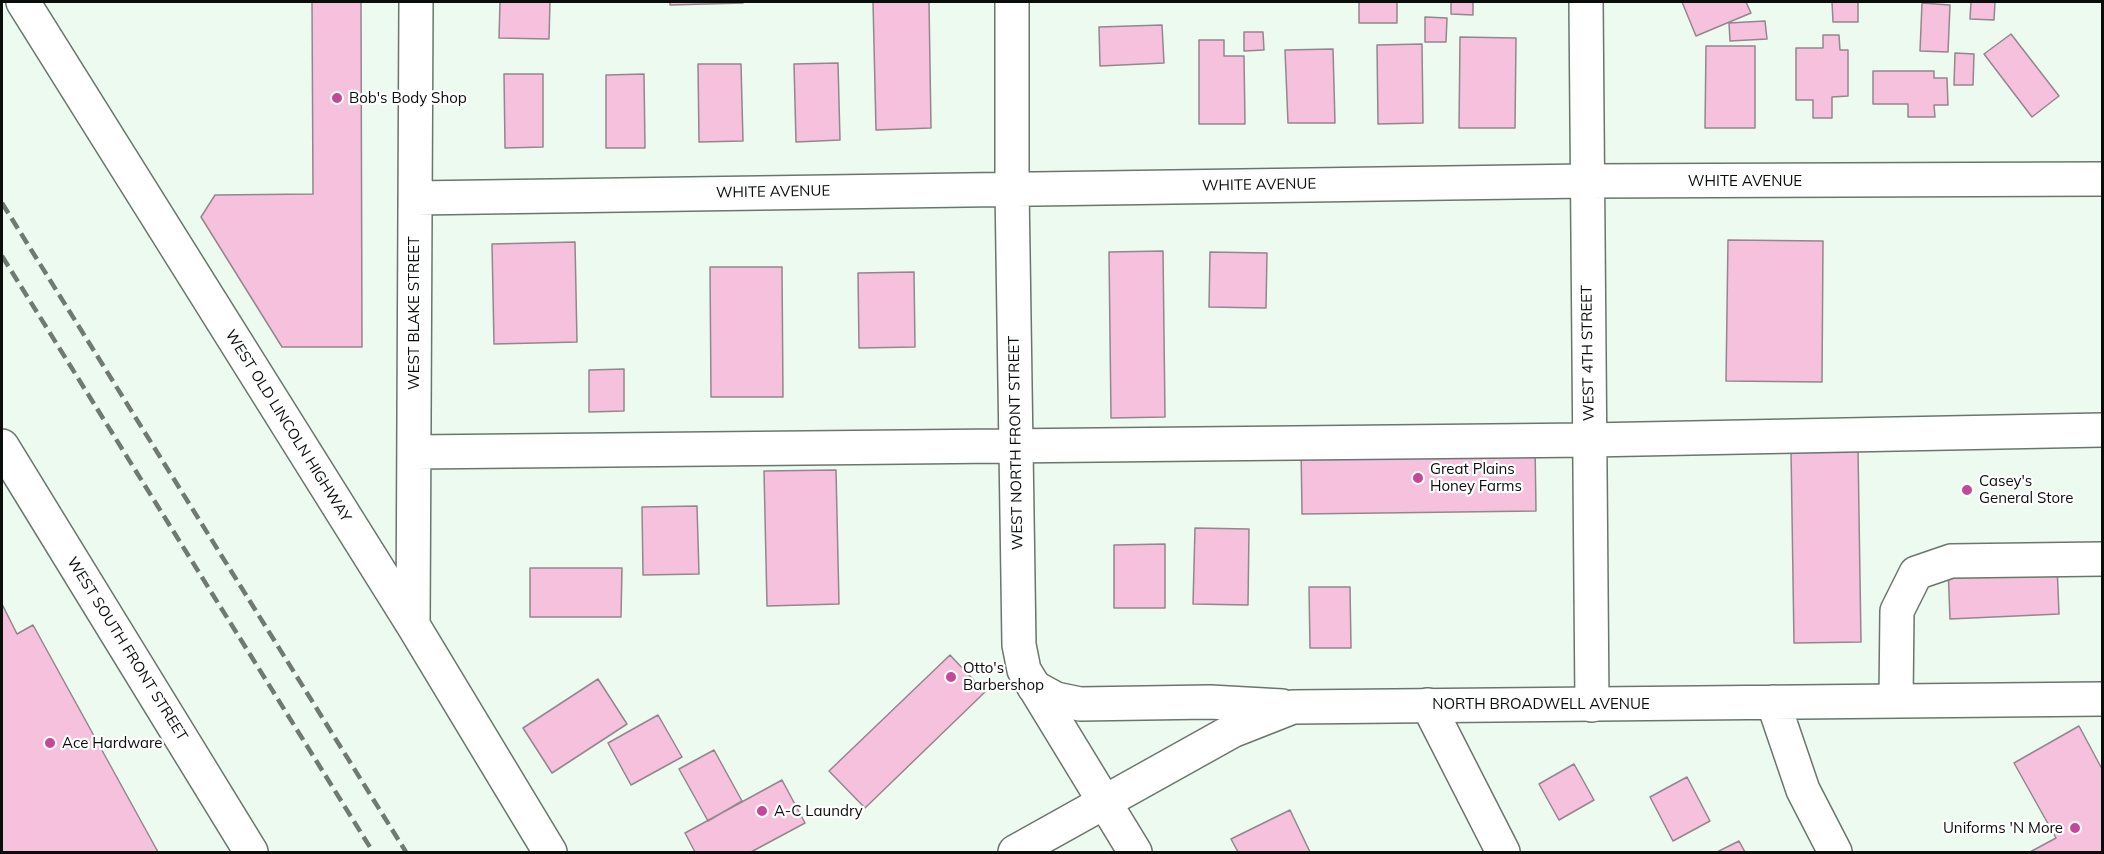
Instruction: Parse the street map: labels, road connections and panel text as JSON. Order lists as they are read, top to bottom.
{
  "streets": {
    "street": [
      "WHITE AVENUE",
      "WEST BLAKE STREET",
      "WEST 4TH STREET",
      "WEST OLD LINCOLN HIGHWAY",
      "WEST NORTH FRONT STREET",
      "WEST SOUTH FRONT STREET",
      "NORTH BROADWELL AVENUE"
    ]
  },
  "crossings": [
    ["WHITE AVENUE", "WEST BLAKE STREET"],
    ["WHITE AVENUE", "WEST 4TH STREET"],
    ["WHITE AVENUE", "WEST NORTH FRONT STREET"],
    ["WEST BLAKE STREET", "WEST OLD LINCOLN HIGHWAY"],
    ["WEST 4TH STREET", "NORTH BROADWELL AVENUE"],
    ["WEST NORTH FRONT STREET", "NORTH BROADWELL AVENUE"]
  ],
  "places": [
    "Bob's Body Shop",
    "Great Plains Honey Farms",
    "Casey's General Store",
    "Otto's Barbershop",
    "Ace Hardware",
    "A-C Laundry",
    "Uniforms 'N More"
  ]
}
